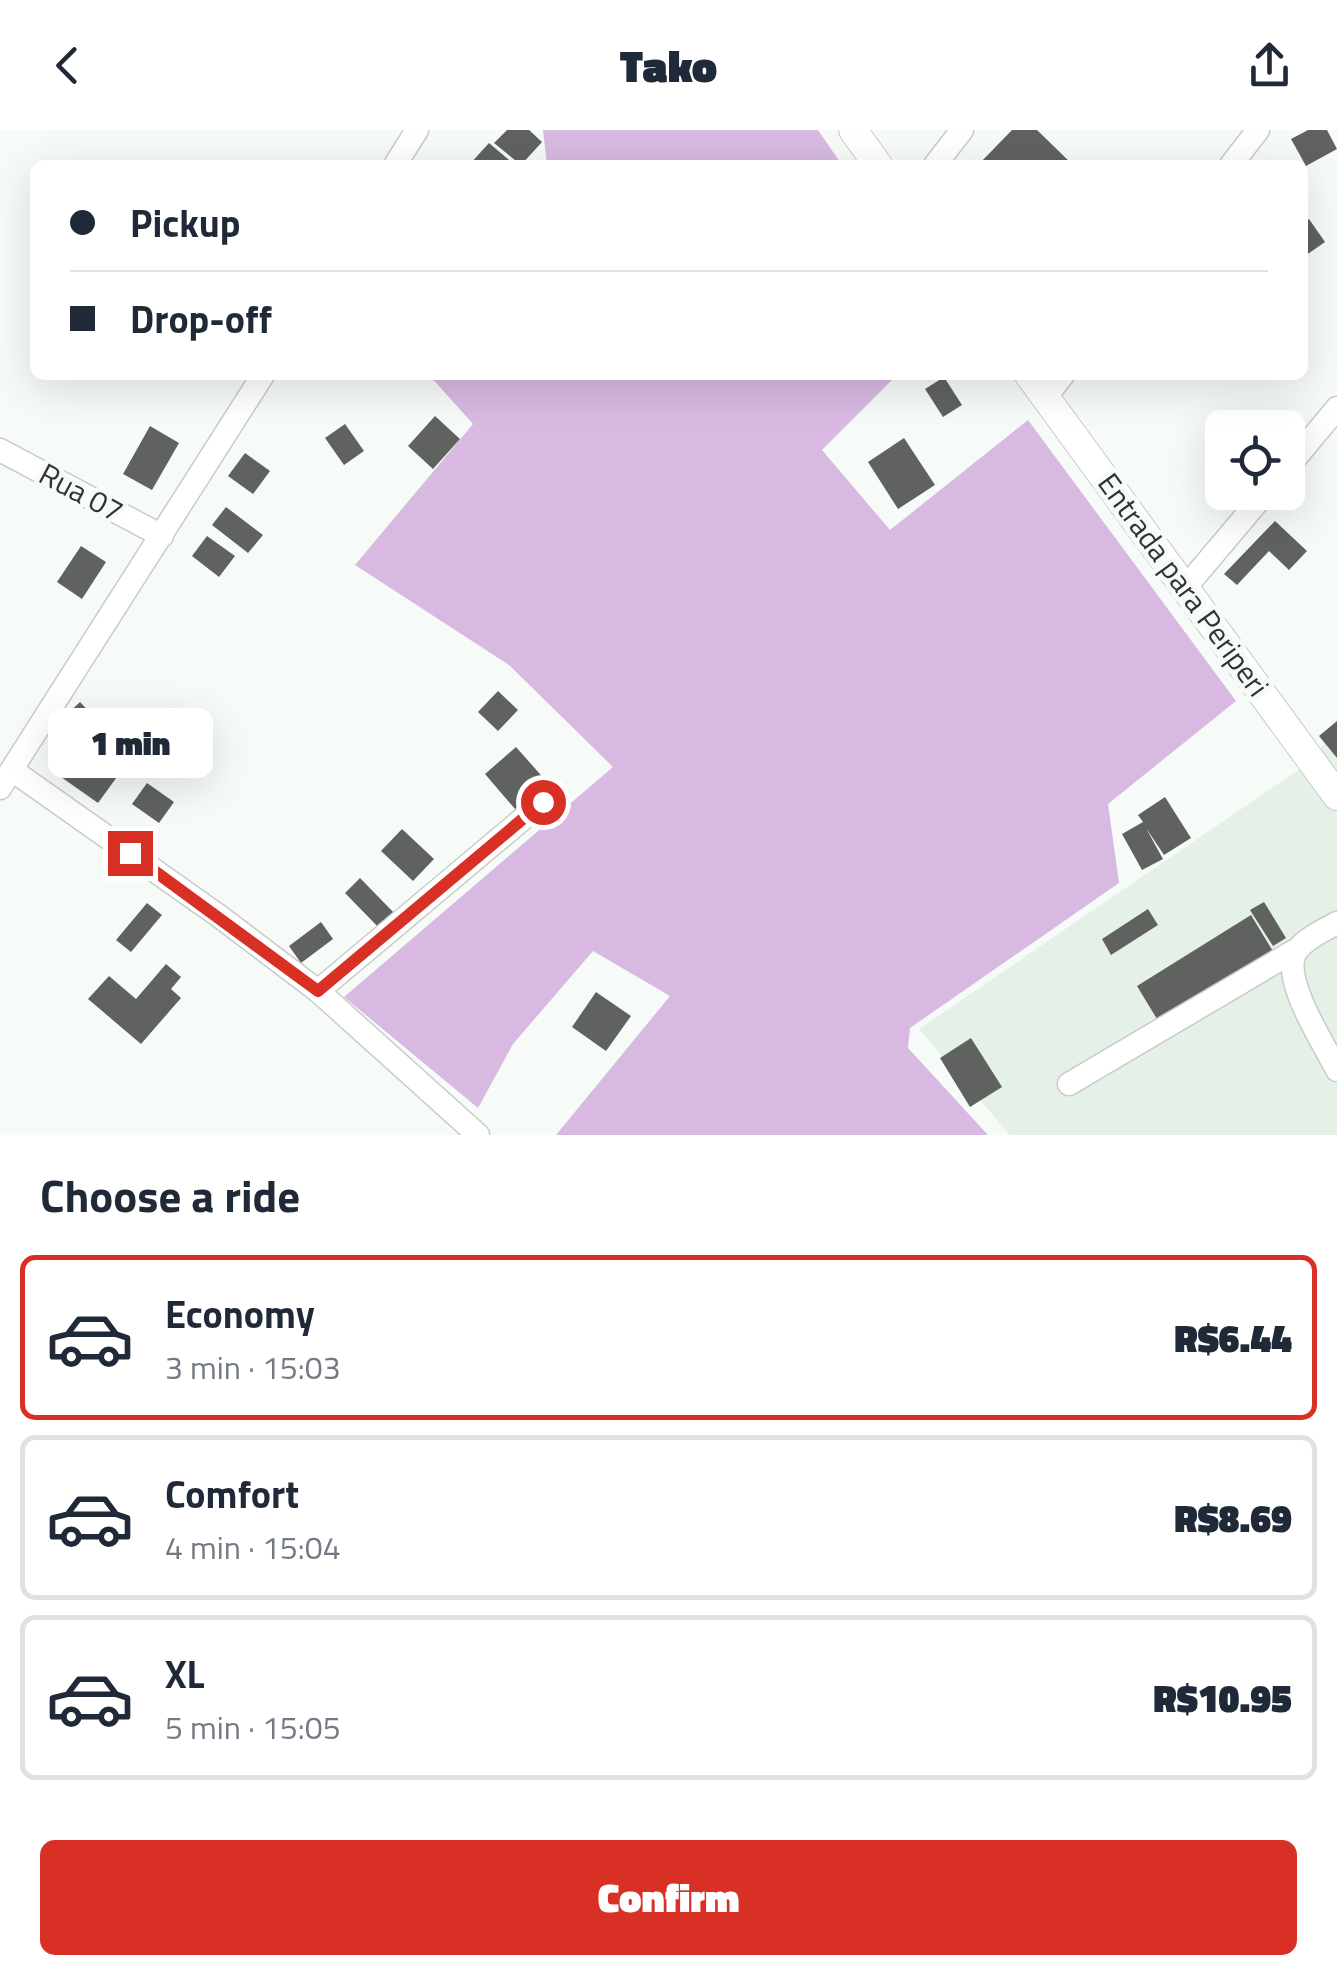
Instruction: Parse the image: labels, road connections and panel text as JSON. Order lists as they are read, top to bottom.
{
  "streets": {
    "main road": ["Entrada para Periperi"],
    "street": ["Rua 07"]
  },
  "page": {
    "header": "Tako",
    "banner": ["Pickup", "Drop-off"],
    "bubble": "1 min",
    "heading": "Choose a ride",
    "list": [
      {
        "name": "Economy",
        "note": "3 min · 15:03",
        "value": "R$6.44"
      },
      {
        "name": "Comfort",
        "note": "4 min · 15:04",
        "value": "R$8.69"
      },
      {
        "name": "XL",
        "note": "5 min · 15:05",
        "value": "R$10.95"
      }
    ],
    "buttons": "Confirm"
  }
}
